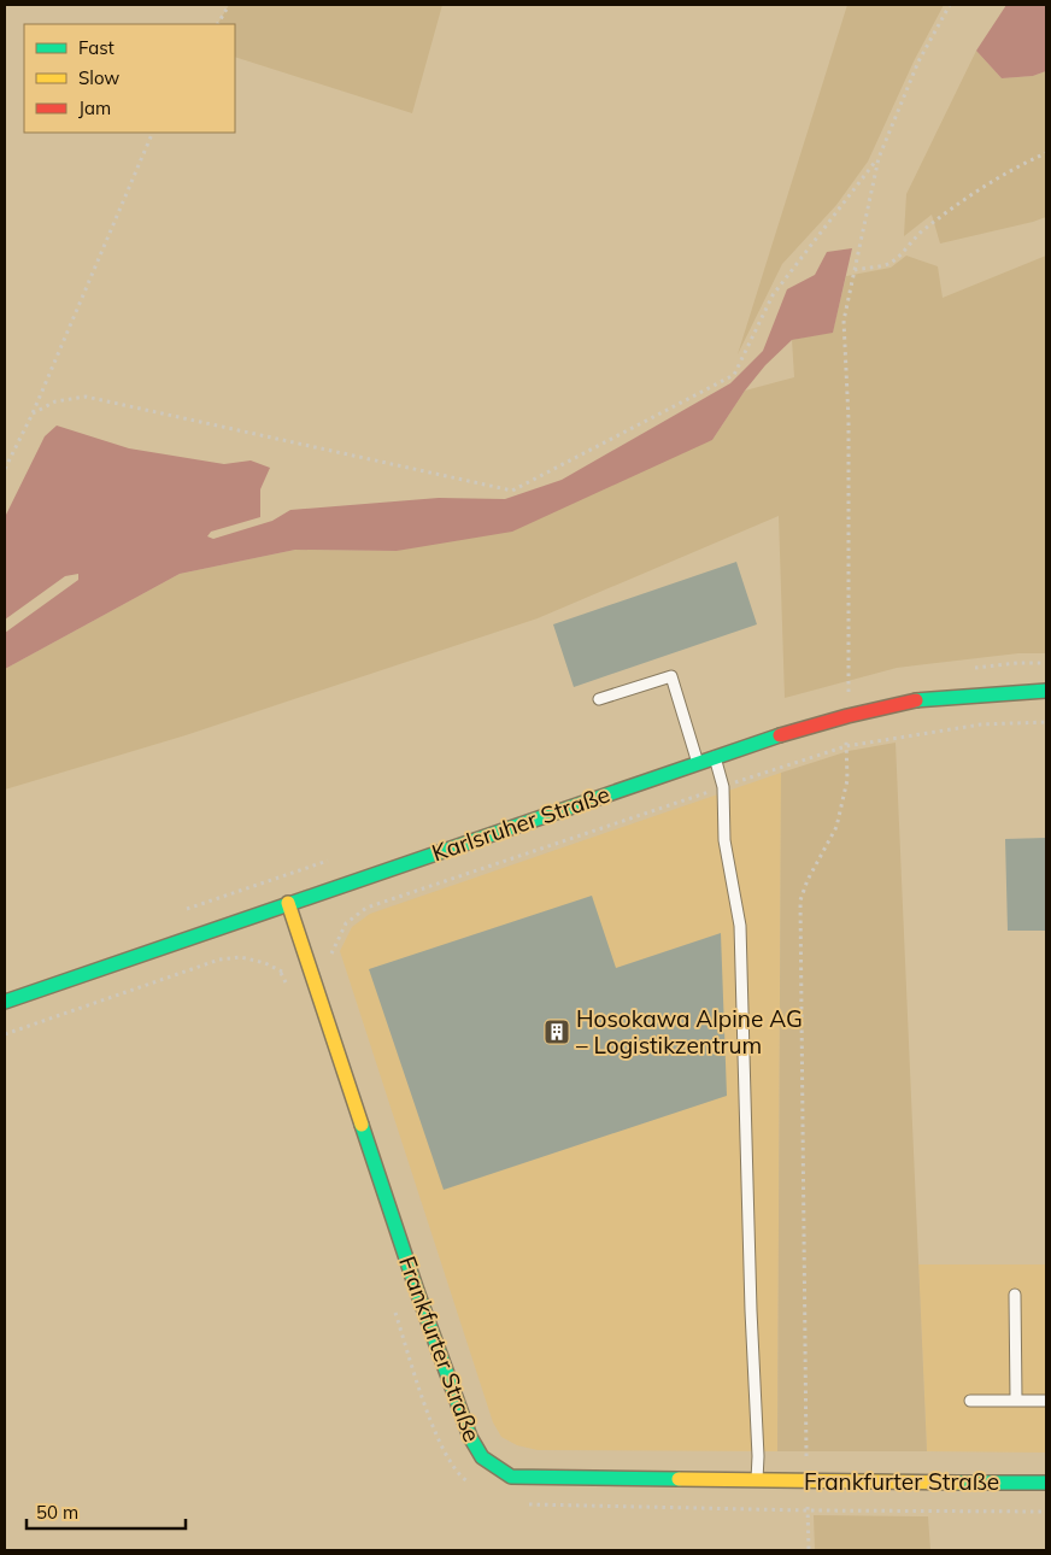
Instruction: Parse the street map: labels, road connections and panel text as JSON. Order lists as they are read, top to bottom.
{
  "streets": {
    "street": ["Karlsruher Straße", "Frankfurter Straße"]
  },
  "crossings": [
    ["Karlsruher Straße", "Frankfurter Straße"]
  ],
  "places": {
    "building": ["Hosokawa Alpine AG – Logistikzentrum"]
  },
  "legend": ["Fast", "Slow", "Jam"],
  "scale_bar": "50 m"
}
